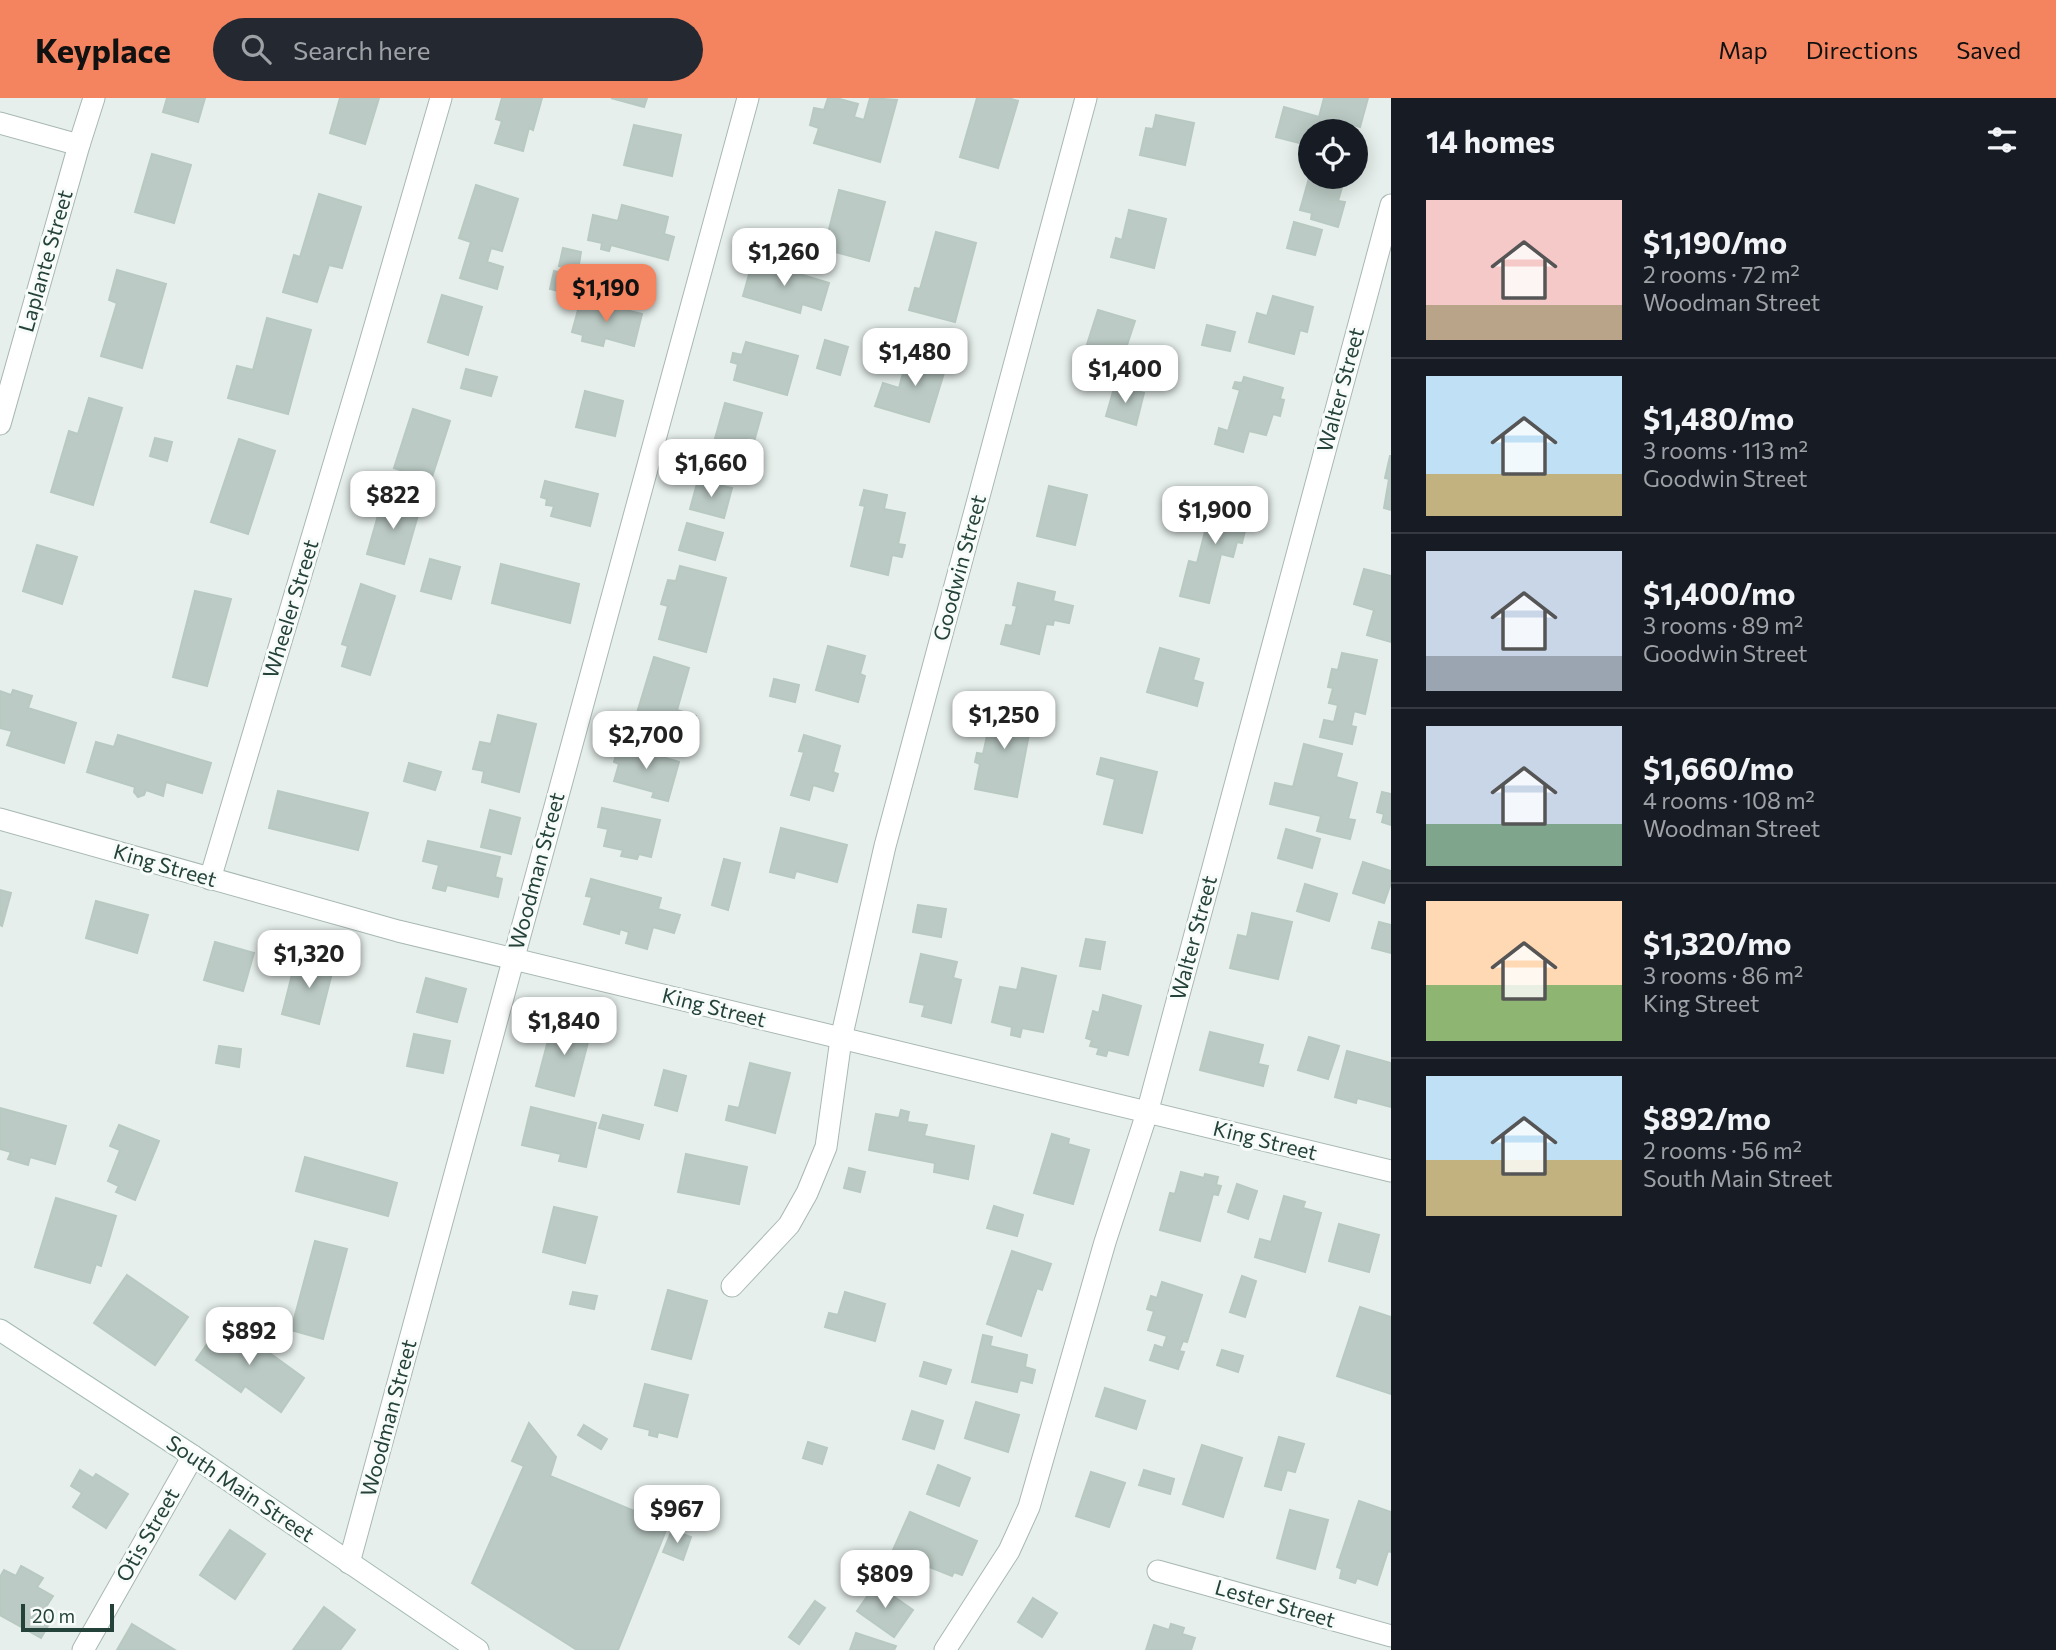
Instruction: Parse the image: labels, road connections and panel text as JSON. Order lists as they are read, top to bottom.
{
  "streets": {
    "street": [
      "Laplante Street",
      "Walter Street",
      "Goodwin Street",
      "Wheeler Street",
      "King Street",
      "Woodman Street",
      "South Main Street",
      "Otis Street",
      "Lester Street"
    ]
  },
  "crossings": [
    ["Walter Street", "King Street"],
    ["Goodwin Street", "King Street"],
    ["Wheeler Street", "King Street"],
    ["King Street", "Woodman Street"],
    ["Woodman Street", "South Main Street"],
    ["South Main Street", "Otis Street"]
  ],
  "scale_bar": "20 m",
  "page": {
    "header": "Keyplace",
    "search": "Search here",
    "nav": ["Map", "Directions", "Saved"],
    "heading": "14 homes",
    "list": [
      {
        "name": "$1,190/mo",
        "note": "2 rooms · 72 m² · Woodman Street"
      },
      {
        "name": "$1,480/mo",
        "note": "3 rooms · 113 m² · Goodwin Street"
      },
      {
        "name": "$1,400/mo",
        "note": "3 rooms · 89 m² · Goodwin Street"
      },
      {
        "name": "$1,660/mo",
        "note": "4 rooms · 108 m² · Woodman Street"
      },
      {
        "name": "$1,320/mo",
        "note": "3 rooms · 86 m² · King Street"
      },
      {
        "name": "$892/mo",
        "note": "2 rooms · 56 m² · South Main Street"
      }
    ],
    "price": [
      "$1,260",
      "$1,190",
      "$1,480",
      "$1,400",
      "$1,660",
      "$822",
      "$1,900",
      "$1,250",
      "$2,700",
      "$1,320",
      "$1,840",
      "$892",
      "$967",
      "$809"
    ],
    "scale": "20 m"
  }
}
